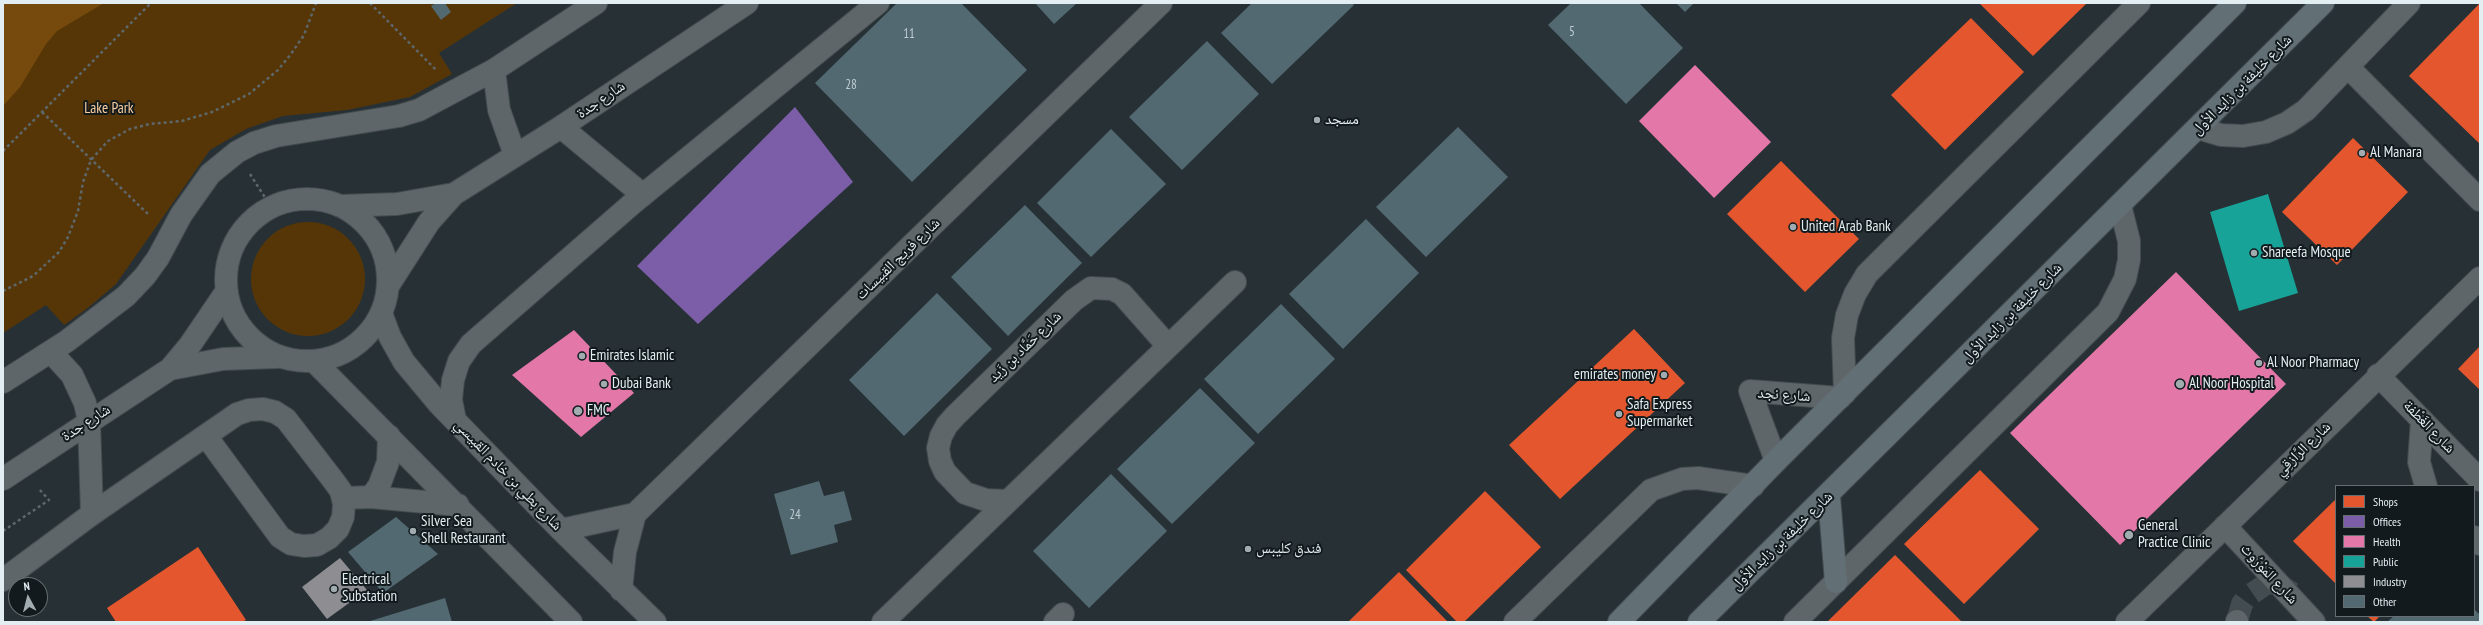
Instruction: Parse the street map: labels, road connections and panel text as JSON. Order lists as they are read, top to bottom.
{
  "streets": {
    "main road": ["شارع خليفة بن زايد الأول"],
    "street": [
      "شارع جدة",
      "شارع فريج القبيسات",
      "شارع حَمَّاد بن زَيد",
      "شارع نجد",
      "شارع الغَطْفة",
      "شارع الرَّازقِي",
      "شارع بطي بن خادم القبيسي",
      "شارع المَوْرُوث"
    ]
  },
  "crossings": [
    ["شارع الغَطْفة", "شارع الرَّازقِي"],
    ["شارع الرَّازقِي", "شارع المَوْرُوث"]
  ],
  "parks": ["Lake Park"],
  "places": [
    "مسجد",
    "Al Manara",
    "United Arab Bank",
    "Shareefa Mosque",
    "Emirates Islamic",
    "Al Noor Pharmacy",
    "emirates money",
    "Dubai Bank",
    "Al Noor Hospital",
    "FMC",
    "Safa Express Supermarket",
    "Silver Sea Shell Restaurant",
    "General Practice Clinic",
    "فندق كليبس",
    "Electrical Substation"
  ],
  "house_numbers": [
    "5",
    "11",
    "28",
    "24"
  ],
  "legend": [
    "Shops",
    "Offices",
    "Health",
    "Public",
    "Industry",
    "Other"
  ],
  "north": "top"
}
